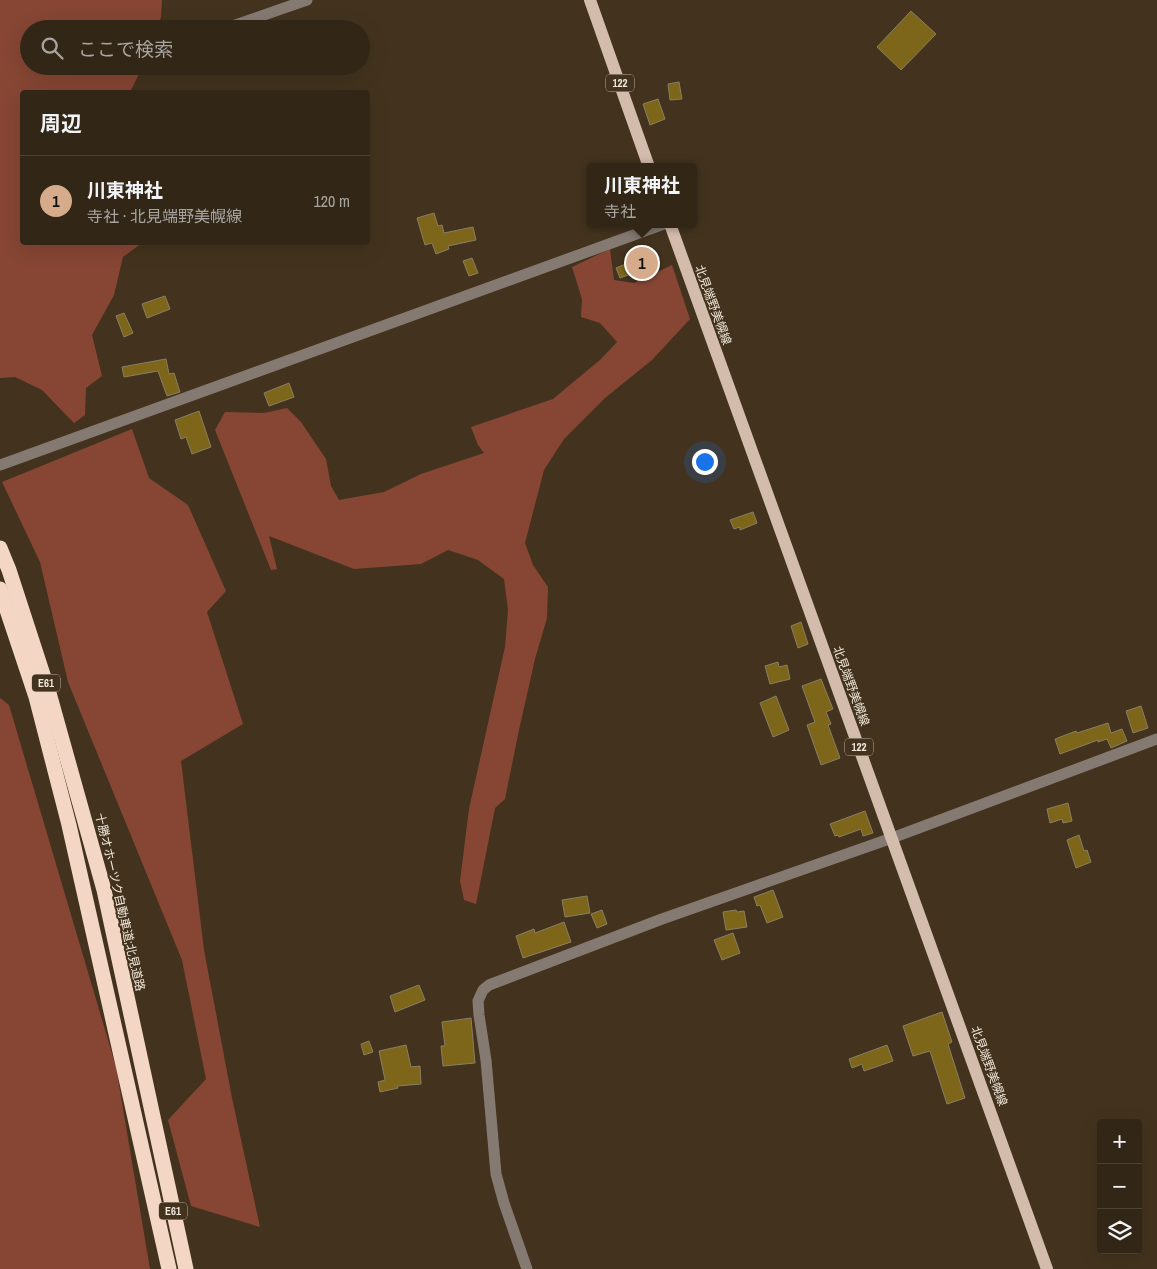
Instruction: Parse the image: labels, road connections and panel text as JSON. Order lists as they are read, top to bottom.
{
  "streets": {
    "highway": ["E61", "十勝オホーツク自動車道;北見道路"],
    "main road": ["122", "北見端野美幌線"]
  },
  "page": {
    "search": "ここで検索",
    "heading": "周辺",
    "list": [
      {
        "mark": "1",
        "name": "川東神社",
        "note": "寺社 · 北見端野美幌線",
        "value": "120 m"
      }
    ],
    "popup": ["川東神社", "寺社"],
    "pins": "1",
    "map_buttons": ["+", "−"]
  }
}
